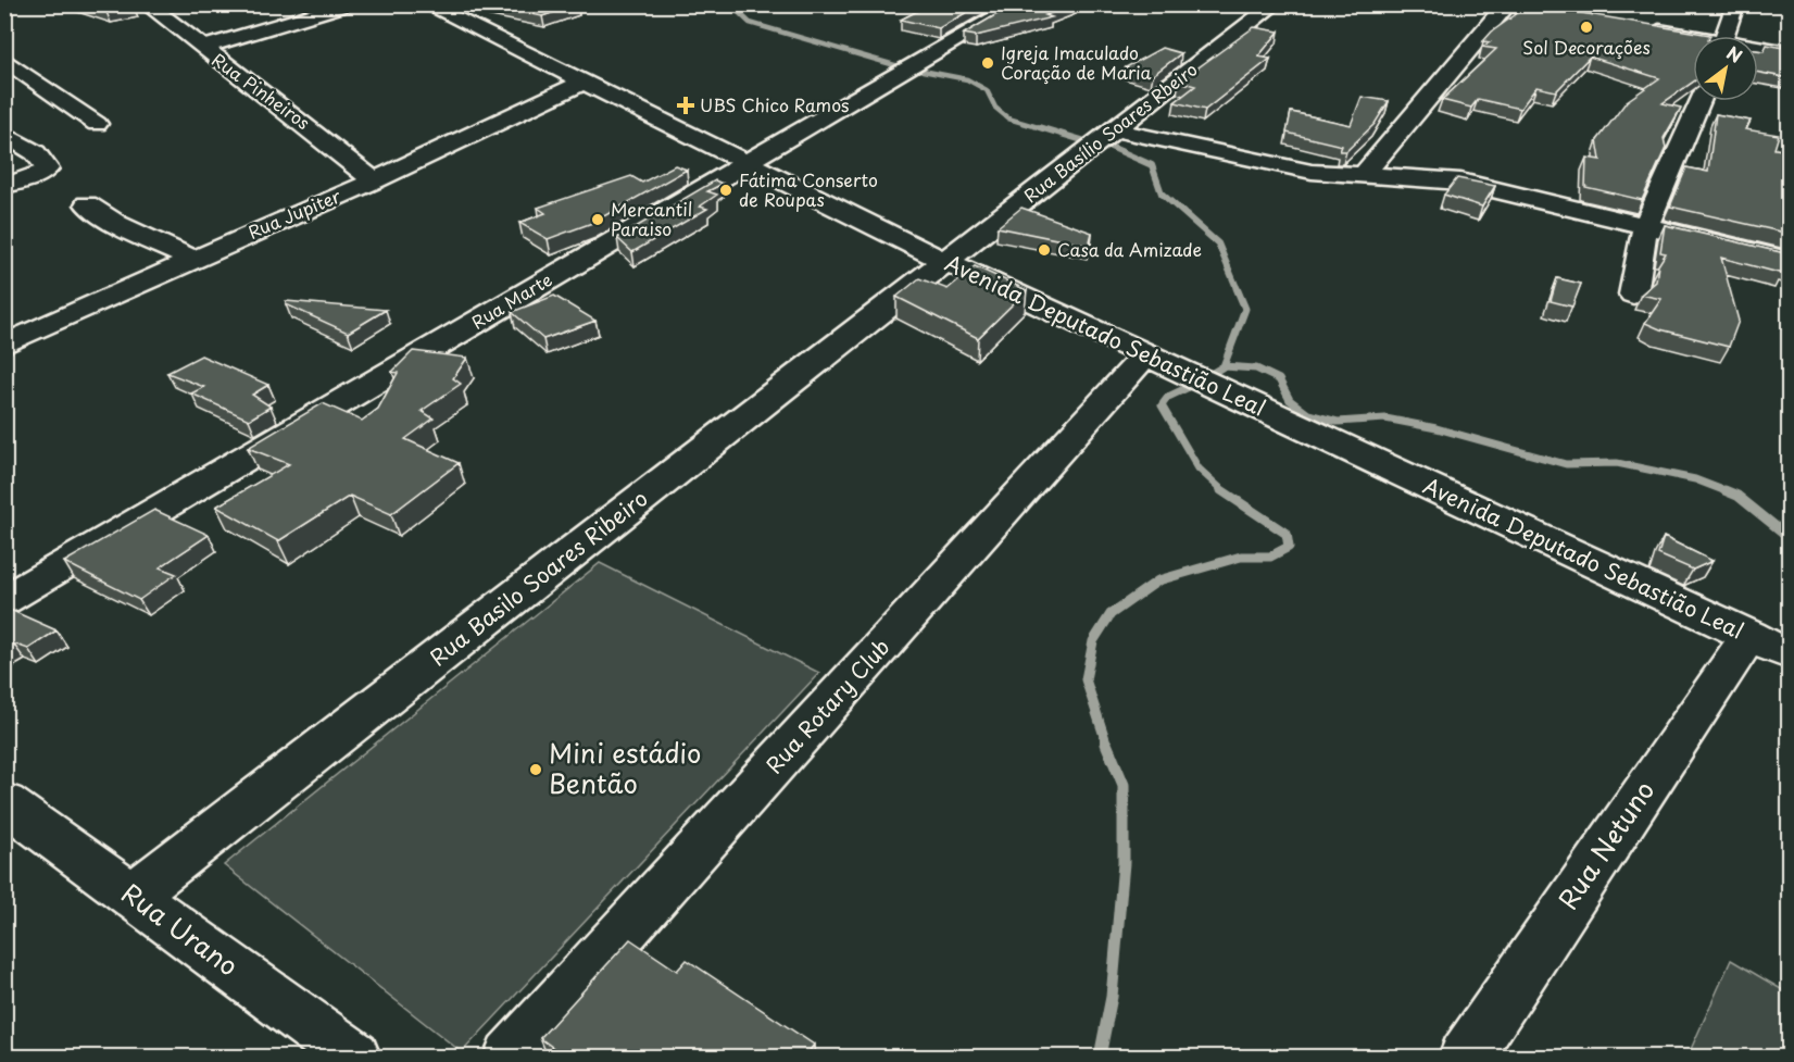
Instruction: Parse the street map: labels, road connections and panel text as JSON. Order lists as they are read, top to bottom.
{
  "streets": {
    "street": [
      "Rua Pinheiros",
      "Rua Basílio Soares Rbeiro",
      "Rua Jupiter",
      "Rua Marte",
      "Avenida Deputado Sebastião Leal",
      "Rua Basilo Soares Ribeiro",
      "Rua Rotary Club",
      "Rua Netuno",
      "Rua Urano"
    ]
  },
  "crossings": [
    ["Rua Pinheiros", "Rua Jupiter"],
    ["Rua Basílio Soares Rbeiro", "Avenida Deputado Sebastião Leal"],
    ["Rua Basílio Soares Rbeiro", "Rua Basilo Soares Ribeiro"],
    ["Rua Jupiter", "Avenida Deputado Sebastião Leal"],
    ["Rua Marte", "Avenida Deputado Sebastião Leal"],
    ["Avenida Deputado Sebastião Leal", "Rua Basilo Soares Ribeiro"],
    ["Avenida Deputado Sebastião Leal", "Rua Rotary Club"],
    ["Avenida Deputado Sebastião Leal", "Rua Netuno"],
    ["Rua Basilo Soares Ribeiro", "Rua Urano"]
  ],
  "places": {
    "other": [
      "Sol Decorações",
      "Igreja Imaculado Coração de Maria",
      "Fátima Conserto de Roupas",
      "Mercantil Paraiso",
      "Casa da Amizade",
      "Mini estádio Bentão"
    ],
    "health": ["UBS Chico Ramos"]
  },
  "north": "top right"
}
